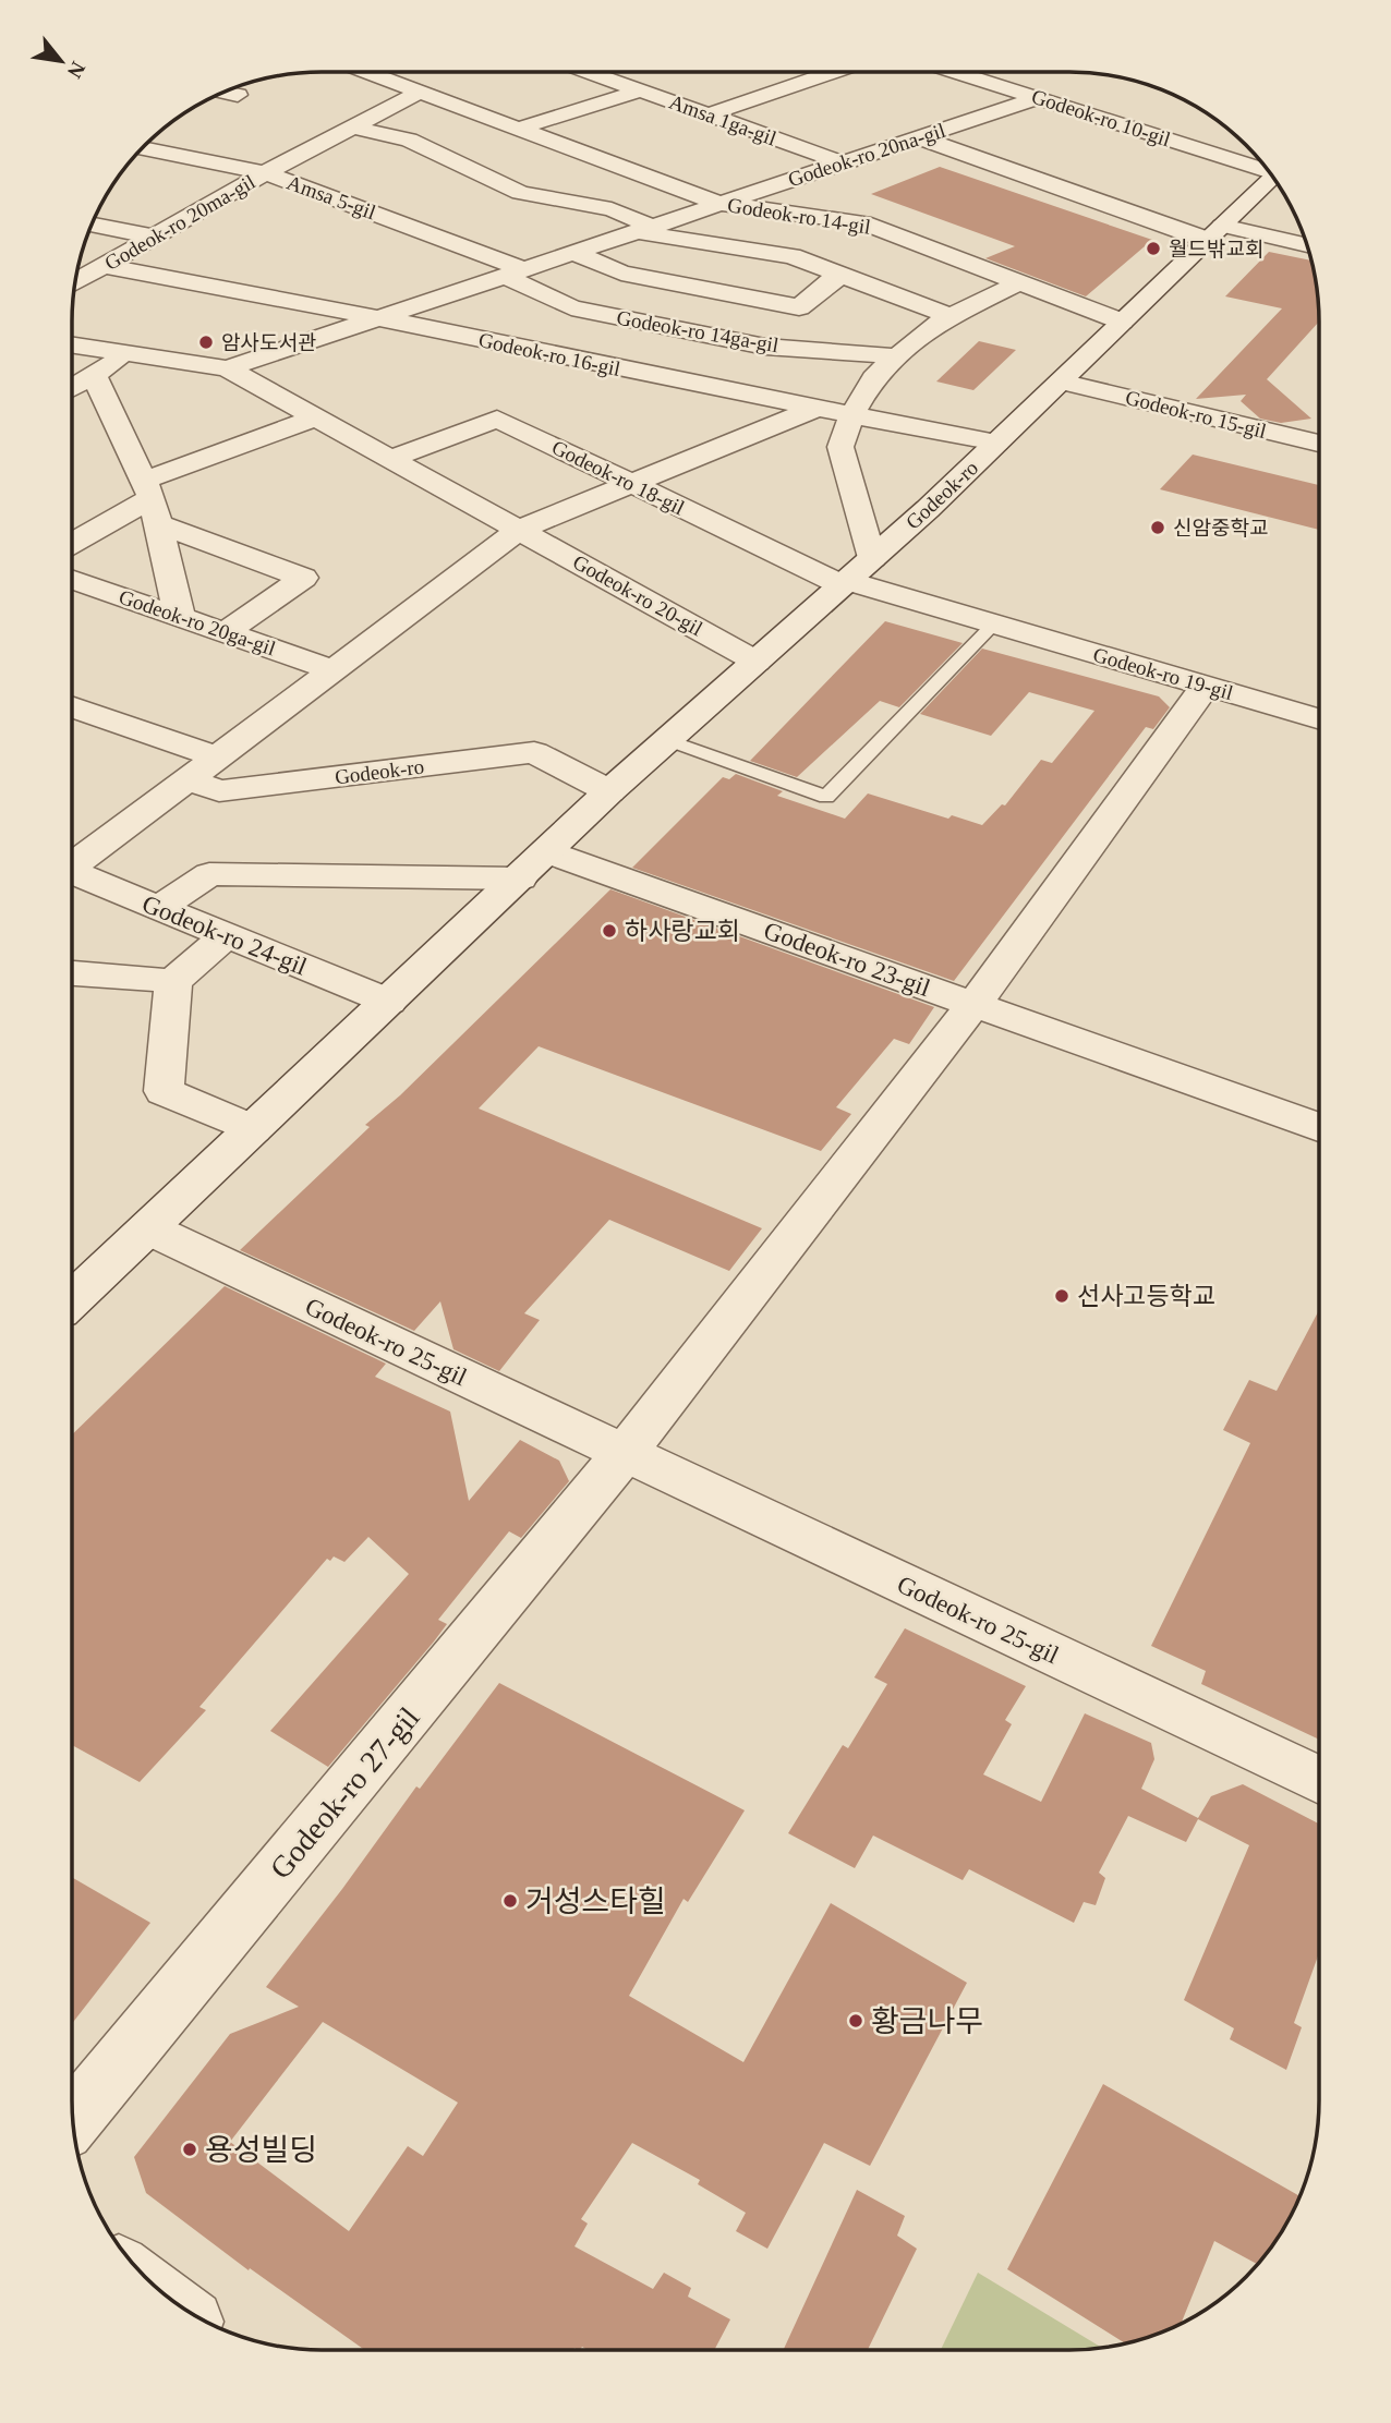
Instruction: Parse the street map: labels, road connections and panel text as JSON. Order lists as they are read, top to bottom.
{
  "streets": {
    "street": [
      "Godeok-ro 10-gil",
      "Amsa 1ga-gil",
      "Godeok-ro 20na-gil",
      "Amsa 5-gil",
      "Godeok-ro 14-gil",
      "Godeok-ro 20ma-gil",
      "Godeok-ro 14ga-gil",
      "Godeok-ro 16-gil",
      "Godeok-ro 15-gil",
      "Godeok-ro 18-gil",
      "Godeok-ro",
      "Godeok-ro 20-gil",
      "Godeok-ro 20ga-gil",
      "Godeok-ro 19-gil",
      "Godeok-ro 24-gil",
      "Godeok-ro 23-gil",
      "Godeok-ro 25-gil",
      "Godeok-ro 27-gil"
    ]
  },
  "crossings": [
    ["Godeok-ro 10-gil", "Godeok-ro 20na-gil"],
    ["Amsa 1ga-gil", "Godeok-ro 20na-gil"],
    ["Godeok-ro 20na-gil", "Amsa 5-gil"],
    ["Godeok-ro 20na-gil", "Godeok-ro 14-gil"],
    ["Godeok-ro 20na-gil", "Godeok-ro 14ga-gil"],
    ["Godeok-ro 20na-gil", "Godeok-ro 16-gil"],
    ["Godeok-ro 20na-gil", "Godeok-ro 20-gil"],
    ["Amsa 5-gil", "Godeok-ro 20ma-gil"],
    ["Amsa 5-gil", "Godeok-ro 14ga-gil"],
    ["Godeok-ro 14-gil", "Godeok-ro 20ma-gil"],
    ["Godeok-ro 14-gil", "Godeok-ro"],
    ["Godeok-ro 20ma-gil", "Godeok-ro 16-gil"],
    ["Godeok-ro 16-gil", "Godeok-ro"],
    ["Godeok-ro 15-gil", "Godeok-ro"],
    ["Godeok-ro 18-gil", "Godeok-ro"],
    ["Godeok-ro 18-gil", "Godeok-ro 20-gil"],
    ["Godeok-ro 18-gil", "Godeok-ro 19-gil"],
    ["Godeok-ro", "Godeok-ro 20-gil"],
    ["Godeok-ro", "Godeok-ro 19-gil"],
    ["Godeok-ro", "Godeok-ro 24-gil"],
    ["Godeok-ro", "Godeok-ro 23-gil"],
    ["Godeok-ro", "Godeok-ro 25-gil"],
    ["Godeok-ro 25-gil", "Godeok-ro 27-gil"]
  ],
  "places": [
    "월드밖교회",
    "암사도서관",
    "신암중학교",
    "하사랑교회",
    "선사고등학교",
    "거성스타힐",
    "황금나무",
    "용성빌딩"
  ],
  "north": "bottom right"
}
